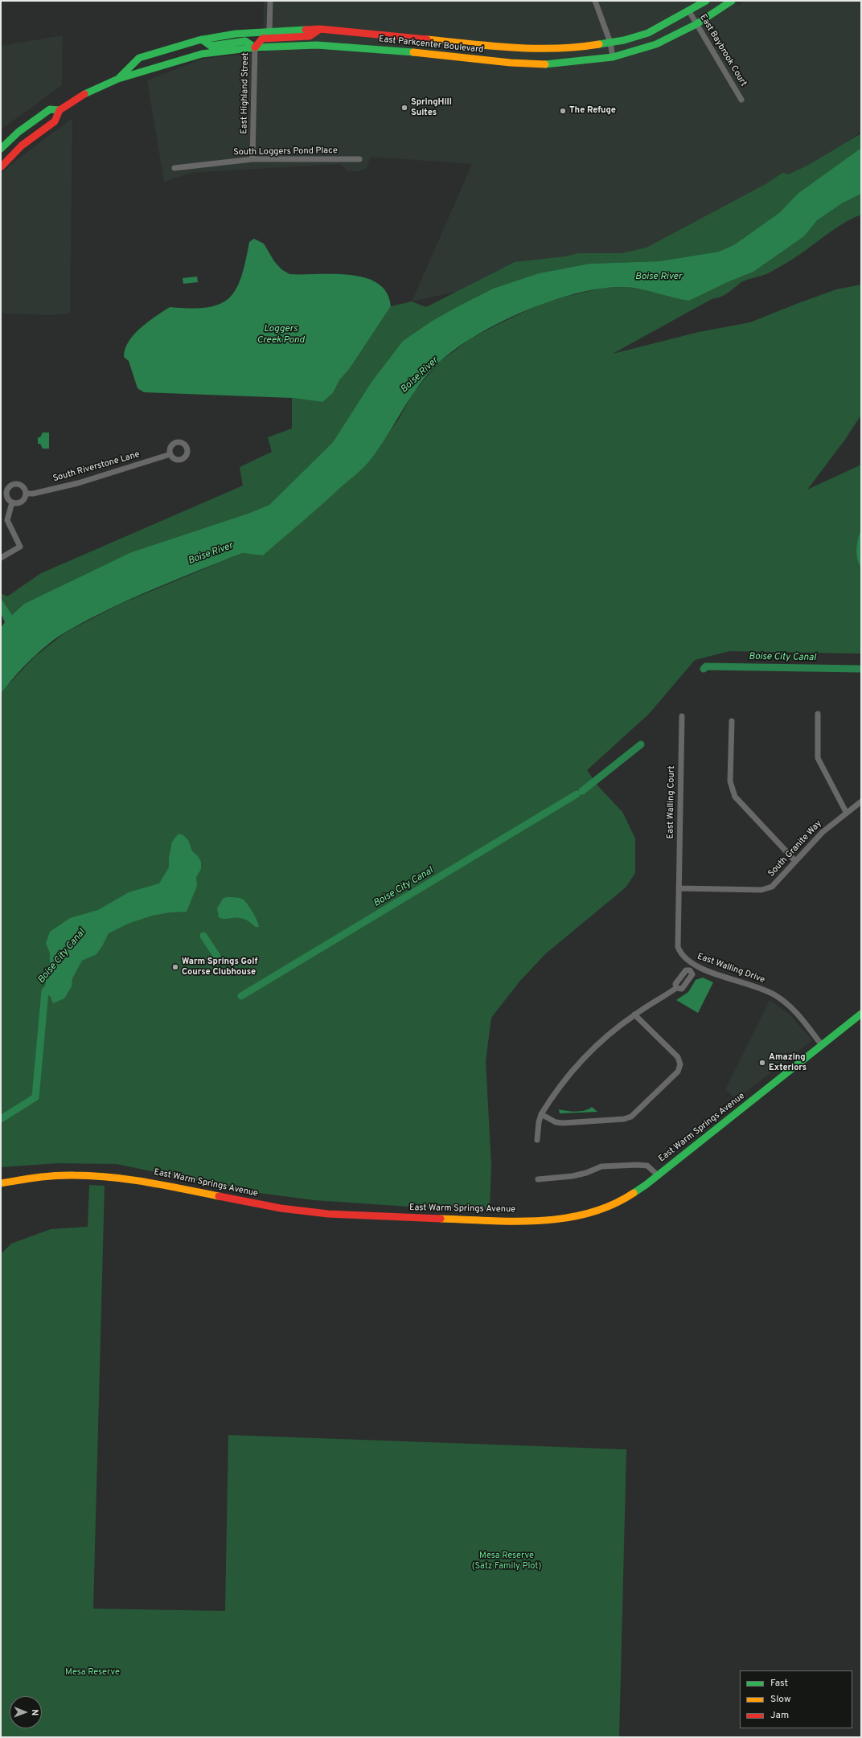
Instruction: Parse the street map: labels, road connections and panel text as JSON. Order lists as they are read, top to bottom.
{
  "streets": {
    "main road": ["East Parkcenter Boulevard", "East Warm Springs Avenue"],
    "street": [
      "East Baybrook Court",
      "East Highland Street",
      "South Loggers Pond Place",
      "South Riverstone Lane",
      "East Walling Court",
      "South Granite Way",
      "East Walling Drive"
    ]
  },
  "crossings": [
    ["East Parkcenter Boulevard", "East Baybrook Court"],
    ["East Parkcenter Boulevard", "East Highland Street"],
    ["East Highland Street", "South Loggers Pond Place"],
    ["East Walling Court", "South Granite Way"],
    ["East Walling Court", "East Walling Drive"],
    ["South Granite Way", "East Walling Drive"],
    ["East Walling Drive", "East Warm Springs Avenue"]
  ],
  "water": ["Boise River", "Loggers Creek Pond", "Boise City Canal"],
  "parks": ["Mesa Reserve (Satz Family Plot)", "Mesa Reserve"],
  "places": [
    "SpringHill Suites",
    "The Refuge",
    "Warm Springs Golf Course Clubhouse",
    "Amazing Exteriors"
  ],
  "legend": ["Fast", "Slow", "Jam"],
  "north": "right"
}
